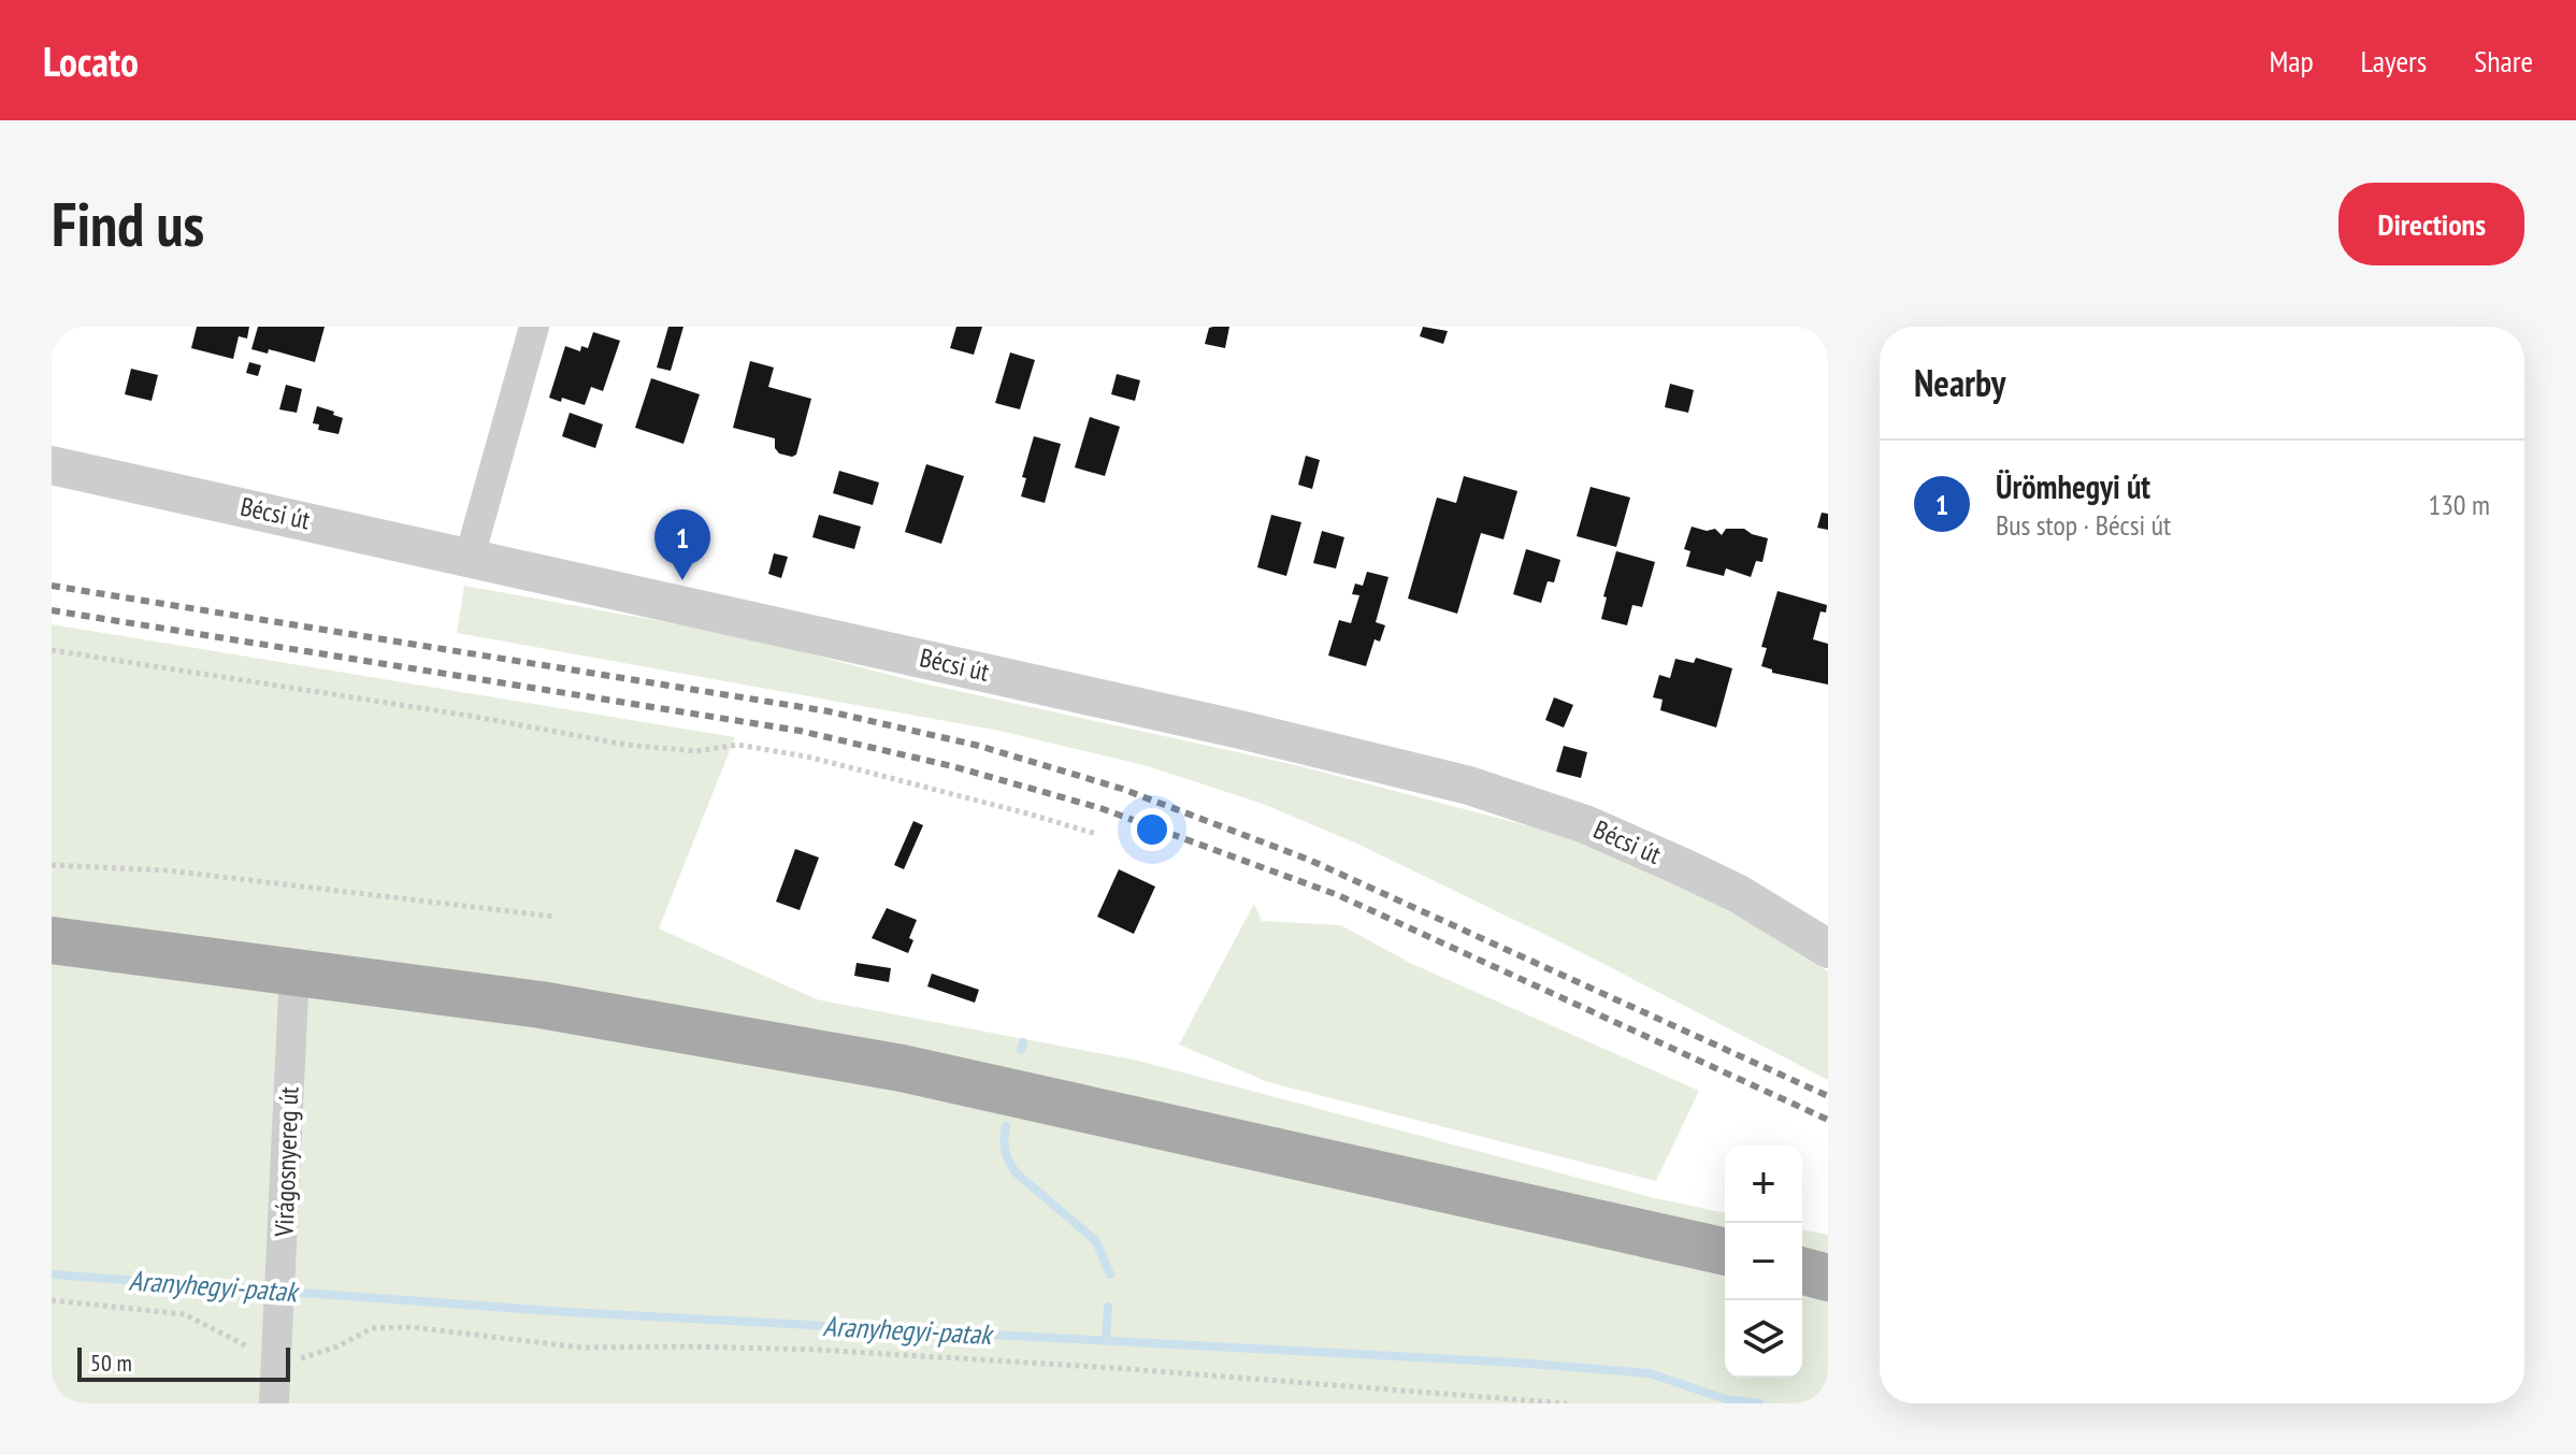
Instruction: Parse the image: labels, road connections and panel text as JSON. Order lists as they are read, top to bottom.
{
  "streets": {
    "street": ["Bécsi út", "Virágosnyereg út"]
  },
  "water": ["Aranyhegyi-patak"],
  "scale_bar": "50 m",
  "page": {
    "header": "Locato",
    "nav": ["Map", "Layers", "Share"],
    "buttons": "Directions",
    "title": "Find us",
    "heading": "Nearby",
    "list": [
      {
        "mark": "1",
        "name": "Ürömhegyi út",
        "note": "Bus stop · Bécsi út",
        "value": "130 m"
      }
    ],
    "pins": "1",
    "map_buttons": ["+", "−"],
    "scale": "50 m"
  }
}
